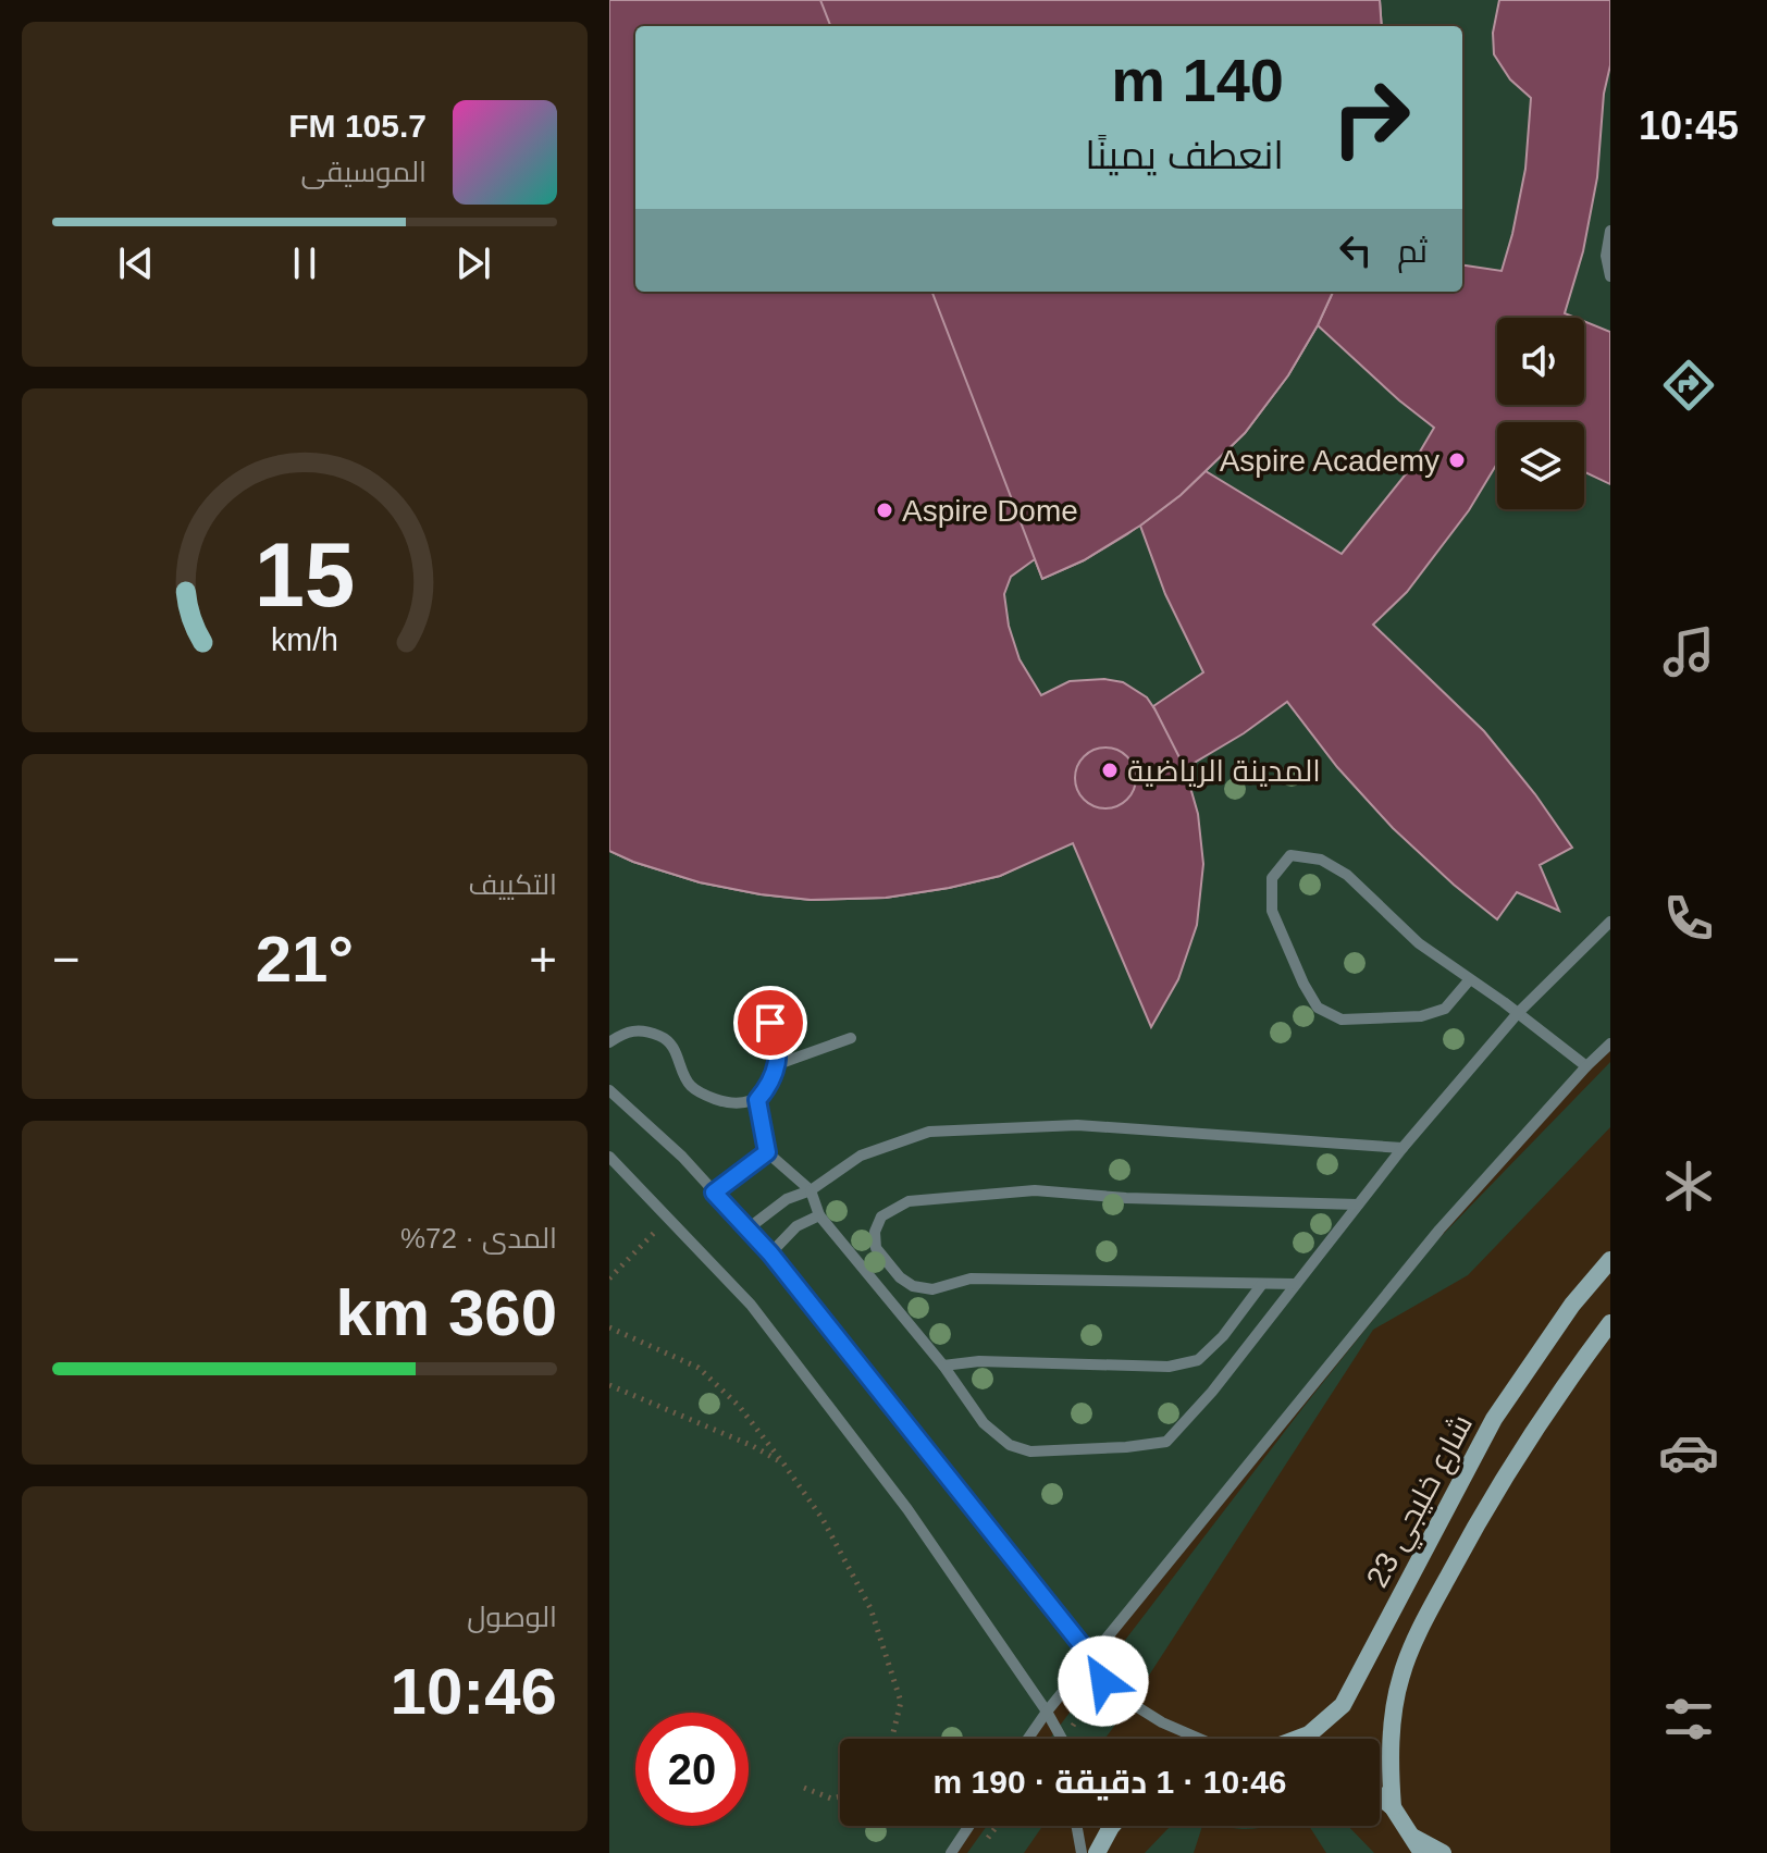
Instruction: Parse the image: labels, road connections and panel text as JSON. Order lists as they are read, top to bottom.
{
  "streets": {
    "main road": ["شارع خليجي 23"]
  },
  "places": ["Aspire Academy", "Aspire Dome", "المدينة الرياضية"],
  "page": {
    "tabs": "10:45",
    "turn": ["140 m", "انعطف يمينًا"],
    "song": ["105.7 FM", "الموسيقى"],
    "then": "ثم",
    "tile": [
      "التكييف",
      ["المدى · 72%", "360 km"],
      ["الوصول", "10:46"]
    ],
    "heat": ["−", "21°", "+"],
    "limit": "20",
    "trip": "10:46 · 1 دقيقة · 190 m",
    "gauge": ["15", "km/h"]
  }
}
